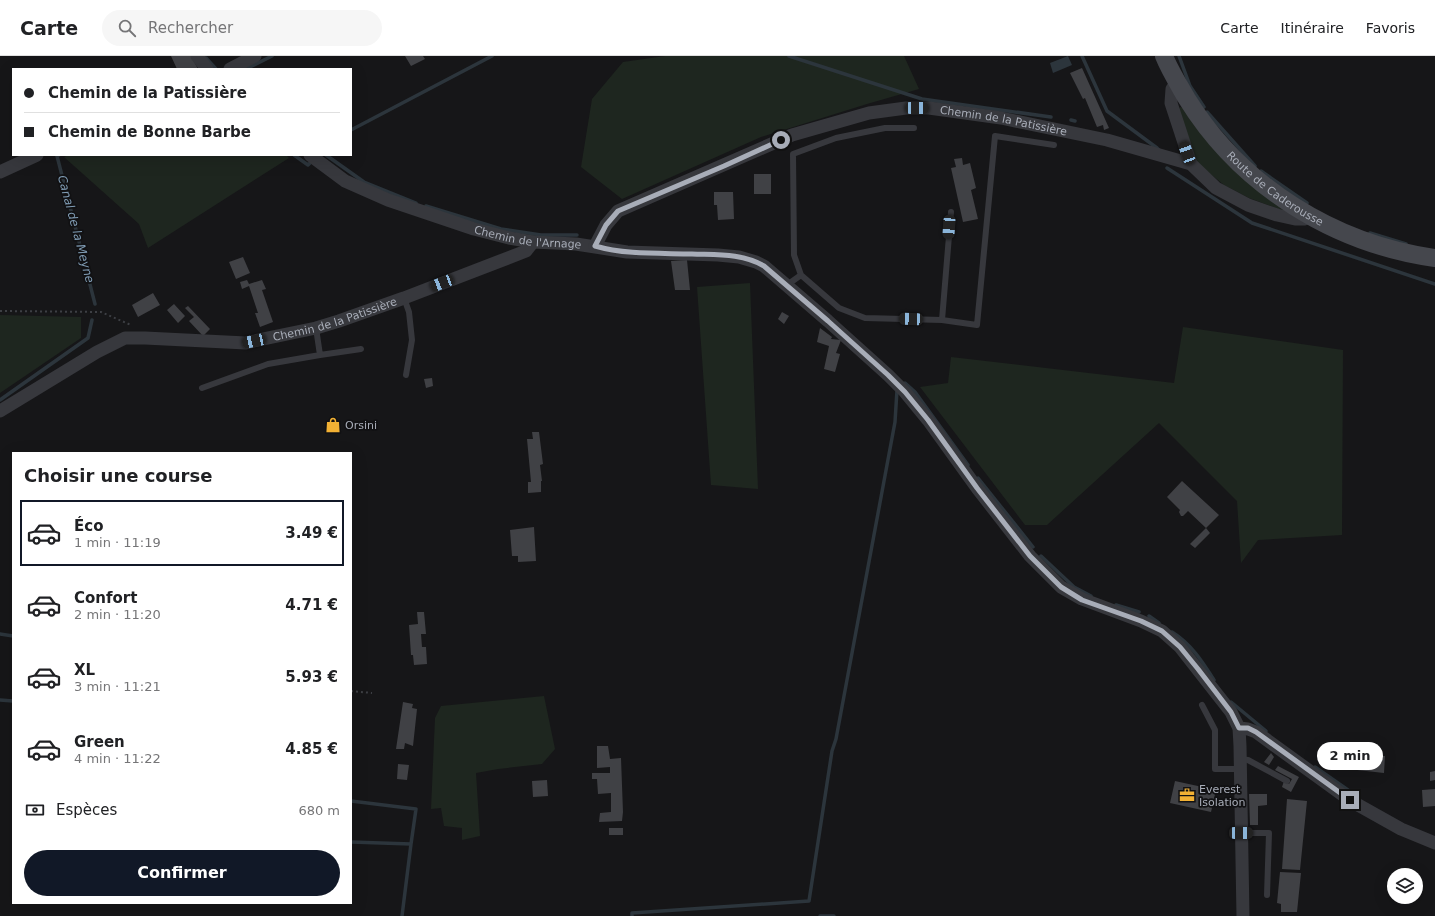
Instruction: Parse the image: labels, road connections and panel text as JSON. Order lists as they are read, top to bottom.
{
  "streets": {
    "street": ["Chemin de la Patissière", "Route de Caderousse", "Chemin de l'Arnage"]
  },
  "crossings": [
    ["Chemin de la Patissière", "Route de Caderousse"],
    ["Chemin de la Patissière", "Chemin de l'Arnage"]
  ],
  "water": ["Canal de la Meyne"],
  "places": {
    "shop": ["Orsini"],
    "office": ["Everest Isolation"]
  },
  "page": {
    "header": "Carte",
    "search": "Rechercher",
    "nav": ["Carte", "Itinéraire", "Favoris"],
    "banner": ["Chemin de la Patissière", "Chemin de Bonne Barbe"],
    "heading": "Choisir une course",
    "list": [
      {
        "name": "Éco",
        "note": "1 min · 11:19",
        "value": "3.49 €"
      },
      {
        "name": "Confort",
        "note": "2 min · 11:20",
        "value": "4.71 €"
      },
      {
        "name": "XL",
        "note": "3 min · 11:21",
        "value": "5.93 €"
      },
      {
        "name": "Green",
        "note": "4 min · 11:22",
        "value": "4.85 €"
      }
    ],
    "bubble": "2 min",
    "pay": ["Espèces", "680 m"],
    "buttons": "Confirmer"
  }
}
